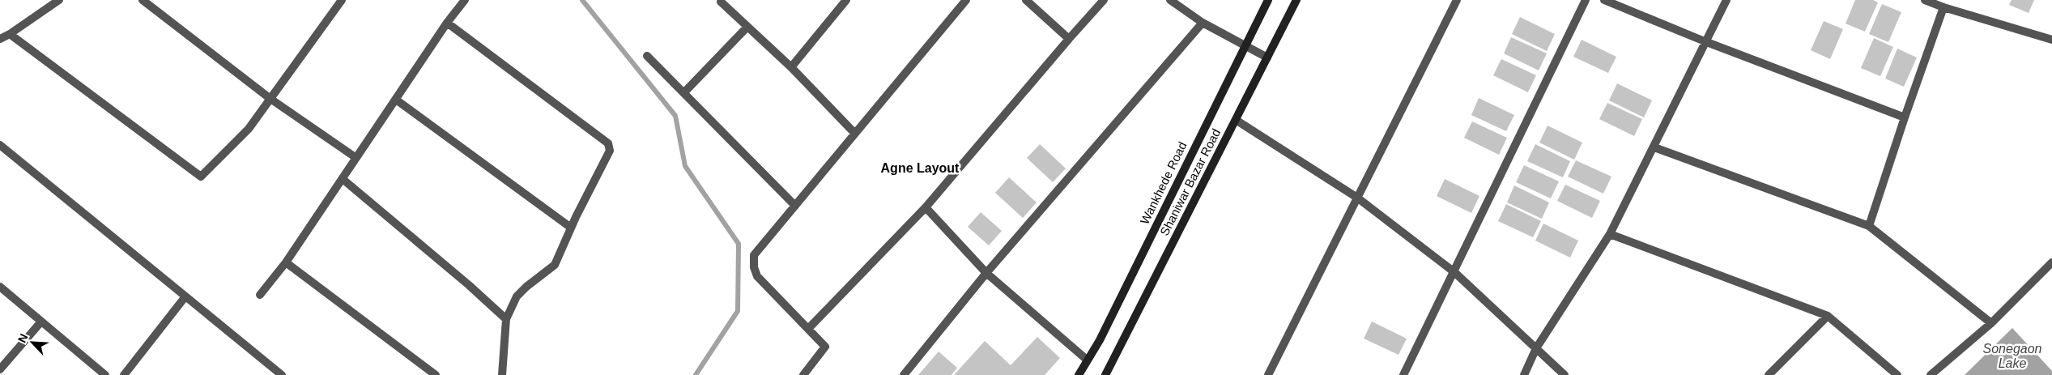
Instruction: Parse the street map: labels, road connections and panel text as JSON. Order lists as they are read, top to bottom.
{
  "streets": {
    "main road": ["Shaniwar Bazar Road", "Wankhede Road"]
  },
  "districts": ["Agne Layout"],
  "water": ["Sonegaon Lake"],
  "north": "top left"
}
